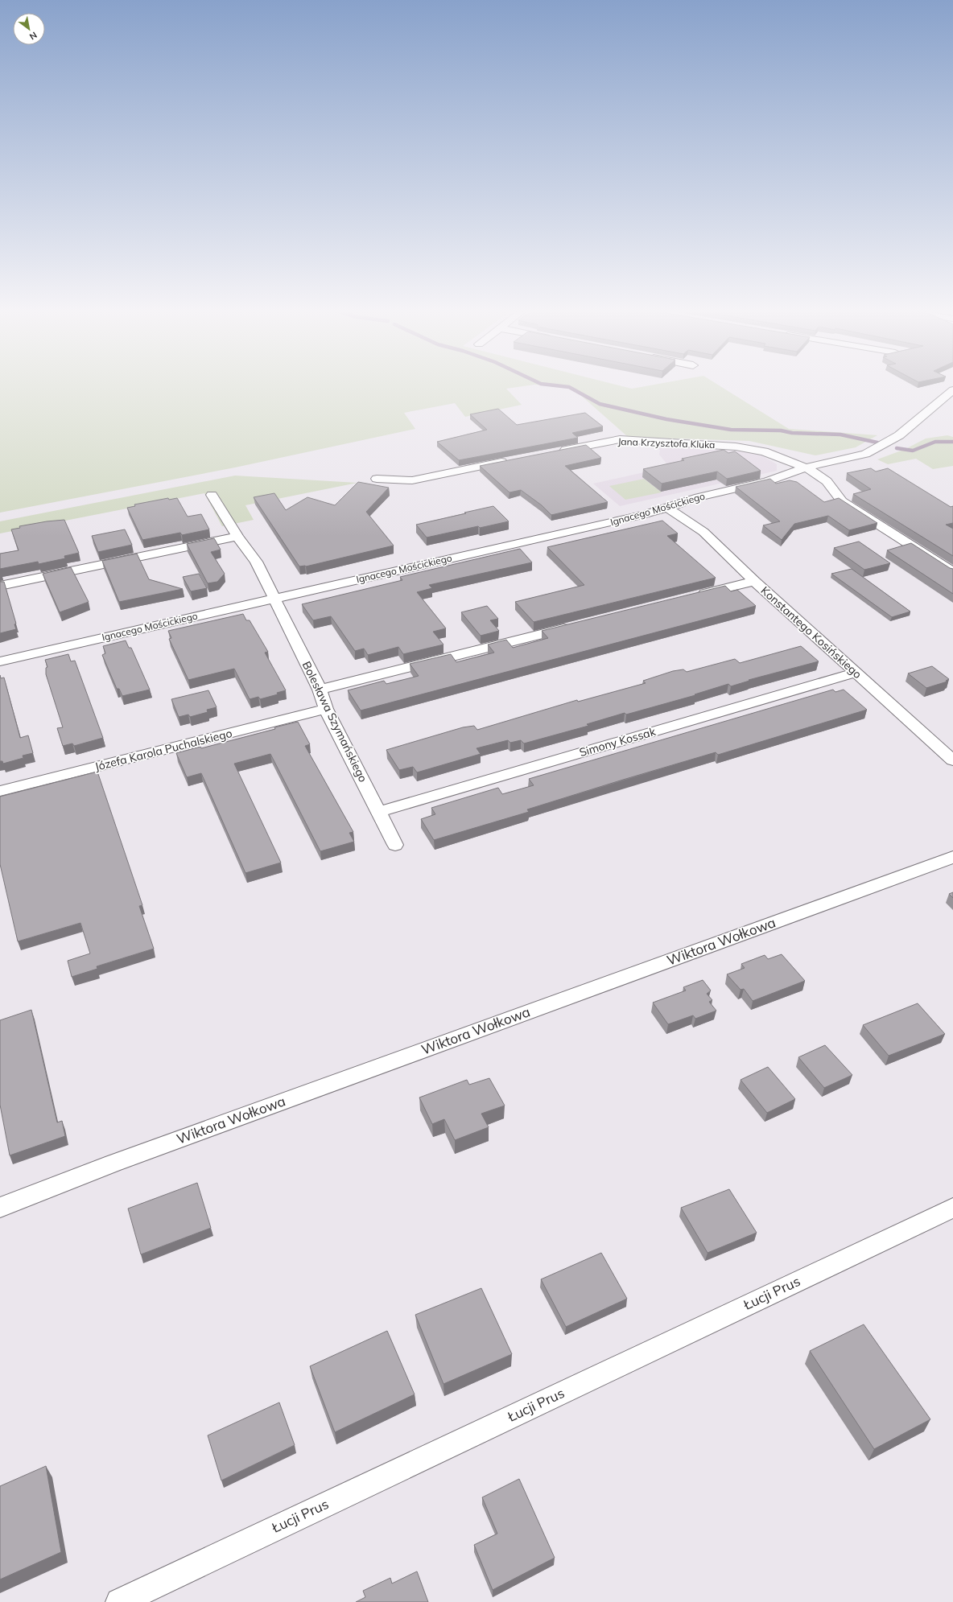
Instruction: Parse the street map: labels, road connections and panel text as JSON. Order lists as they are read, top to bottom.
{
  "streets": {
    "street": [
      "Jana Krzysztofa Kluka",
      "Ignacego Mościckiego",
      "Konstantego Kosińskiego",
      "Bolesława Szymańskiego",
      "Simony Kossak",
      "Józefa Karola Puchalskiego",
      "Wiktora Wołkowa",
      "Łucji Prus"
    ]
  },
  "crossings": [
    ["Jana Krzysztofa Kluka", "Ignacego Mościckiego"],
    ["Ignacego Mościckiego", "Konstantego Kosińskiego"],
    ["Ignacego Mościckiego", "Bolesława Szymańskiego"],
    ["Konstantego Kosińskiego", "Simony Kossak"],
    ["Bolesława Szymańskiego", "Simony Kossak"],
    ["Bolesława Szymańskiego", "Józefa Karola Puchalskiego"]
  ],
  "north": "bottom right"
}
